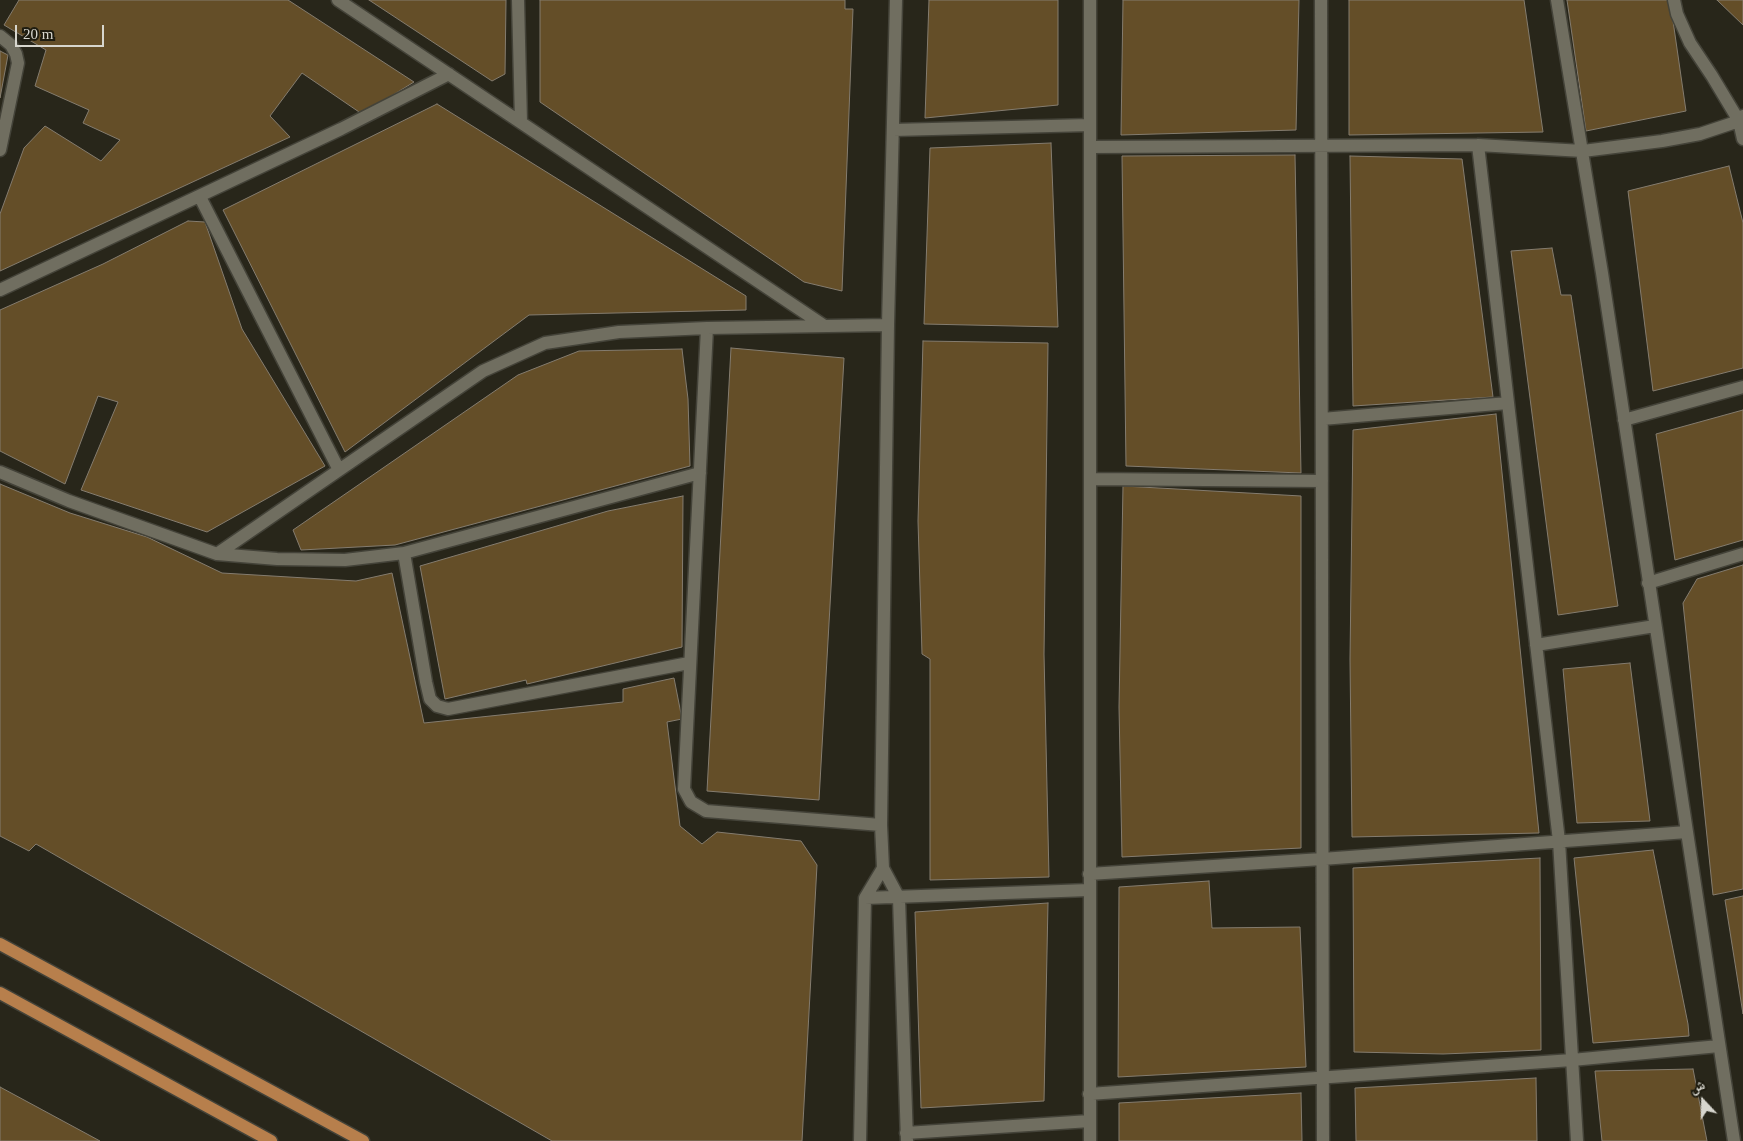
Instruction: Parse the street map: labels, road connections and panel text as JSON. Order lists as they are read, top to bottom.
{
  "scale_bar": "20 m",
  "north": "top"
}
